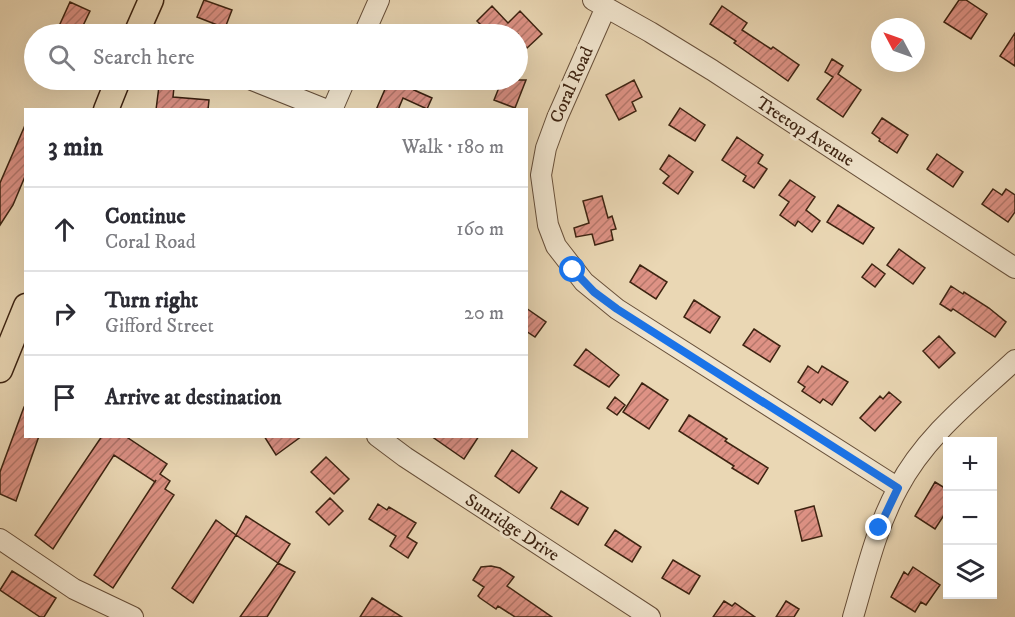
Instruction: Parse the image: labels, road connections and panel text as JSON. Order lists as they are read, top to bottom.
{
  "streets": {
    "street": ["Coral Road", "Treetop Avenue", "Sunridge Drive"]
  },
  "crossings": [
    ["Coral Road", "Treetop Avenue"]
  ],
  "north": "top left",
  "page": {
    "search": "Search here",
    "heading": ["3 min", "Walk · 180 m"],
    "list": [
      ["Continue", "Coral Road", "160 m"],
      ["Turn right", "Gifford Street", "20 m"],
      "Arrive at destination"
    ],
    "map_buttons": ["+", "−"]
  }
}
